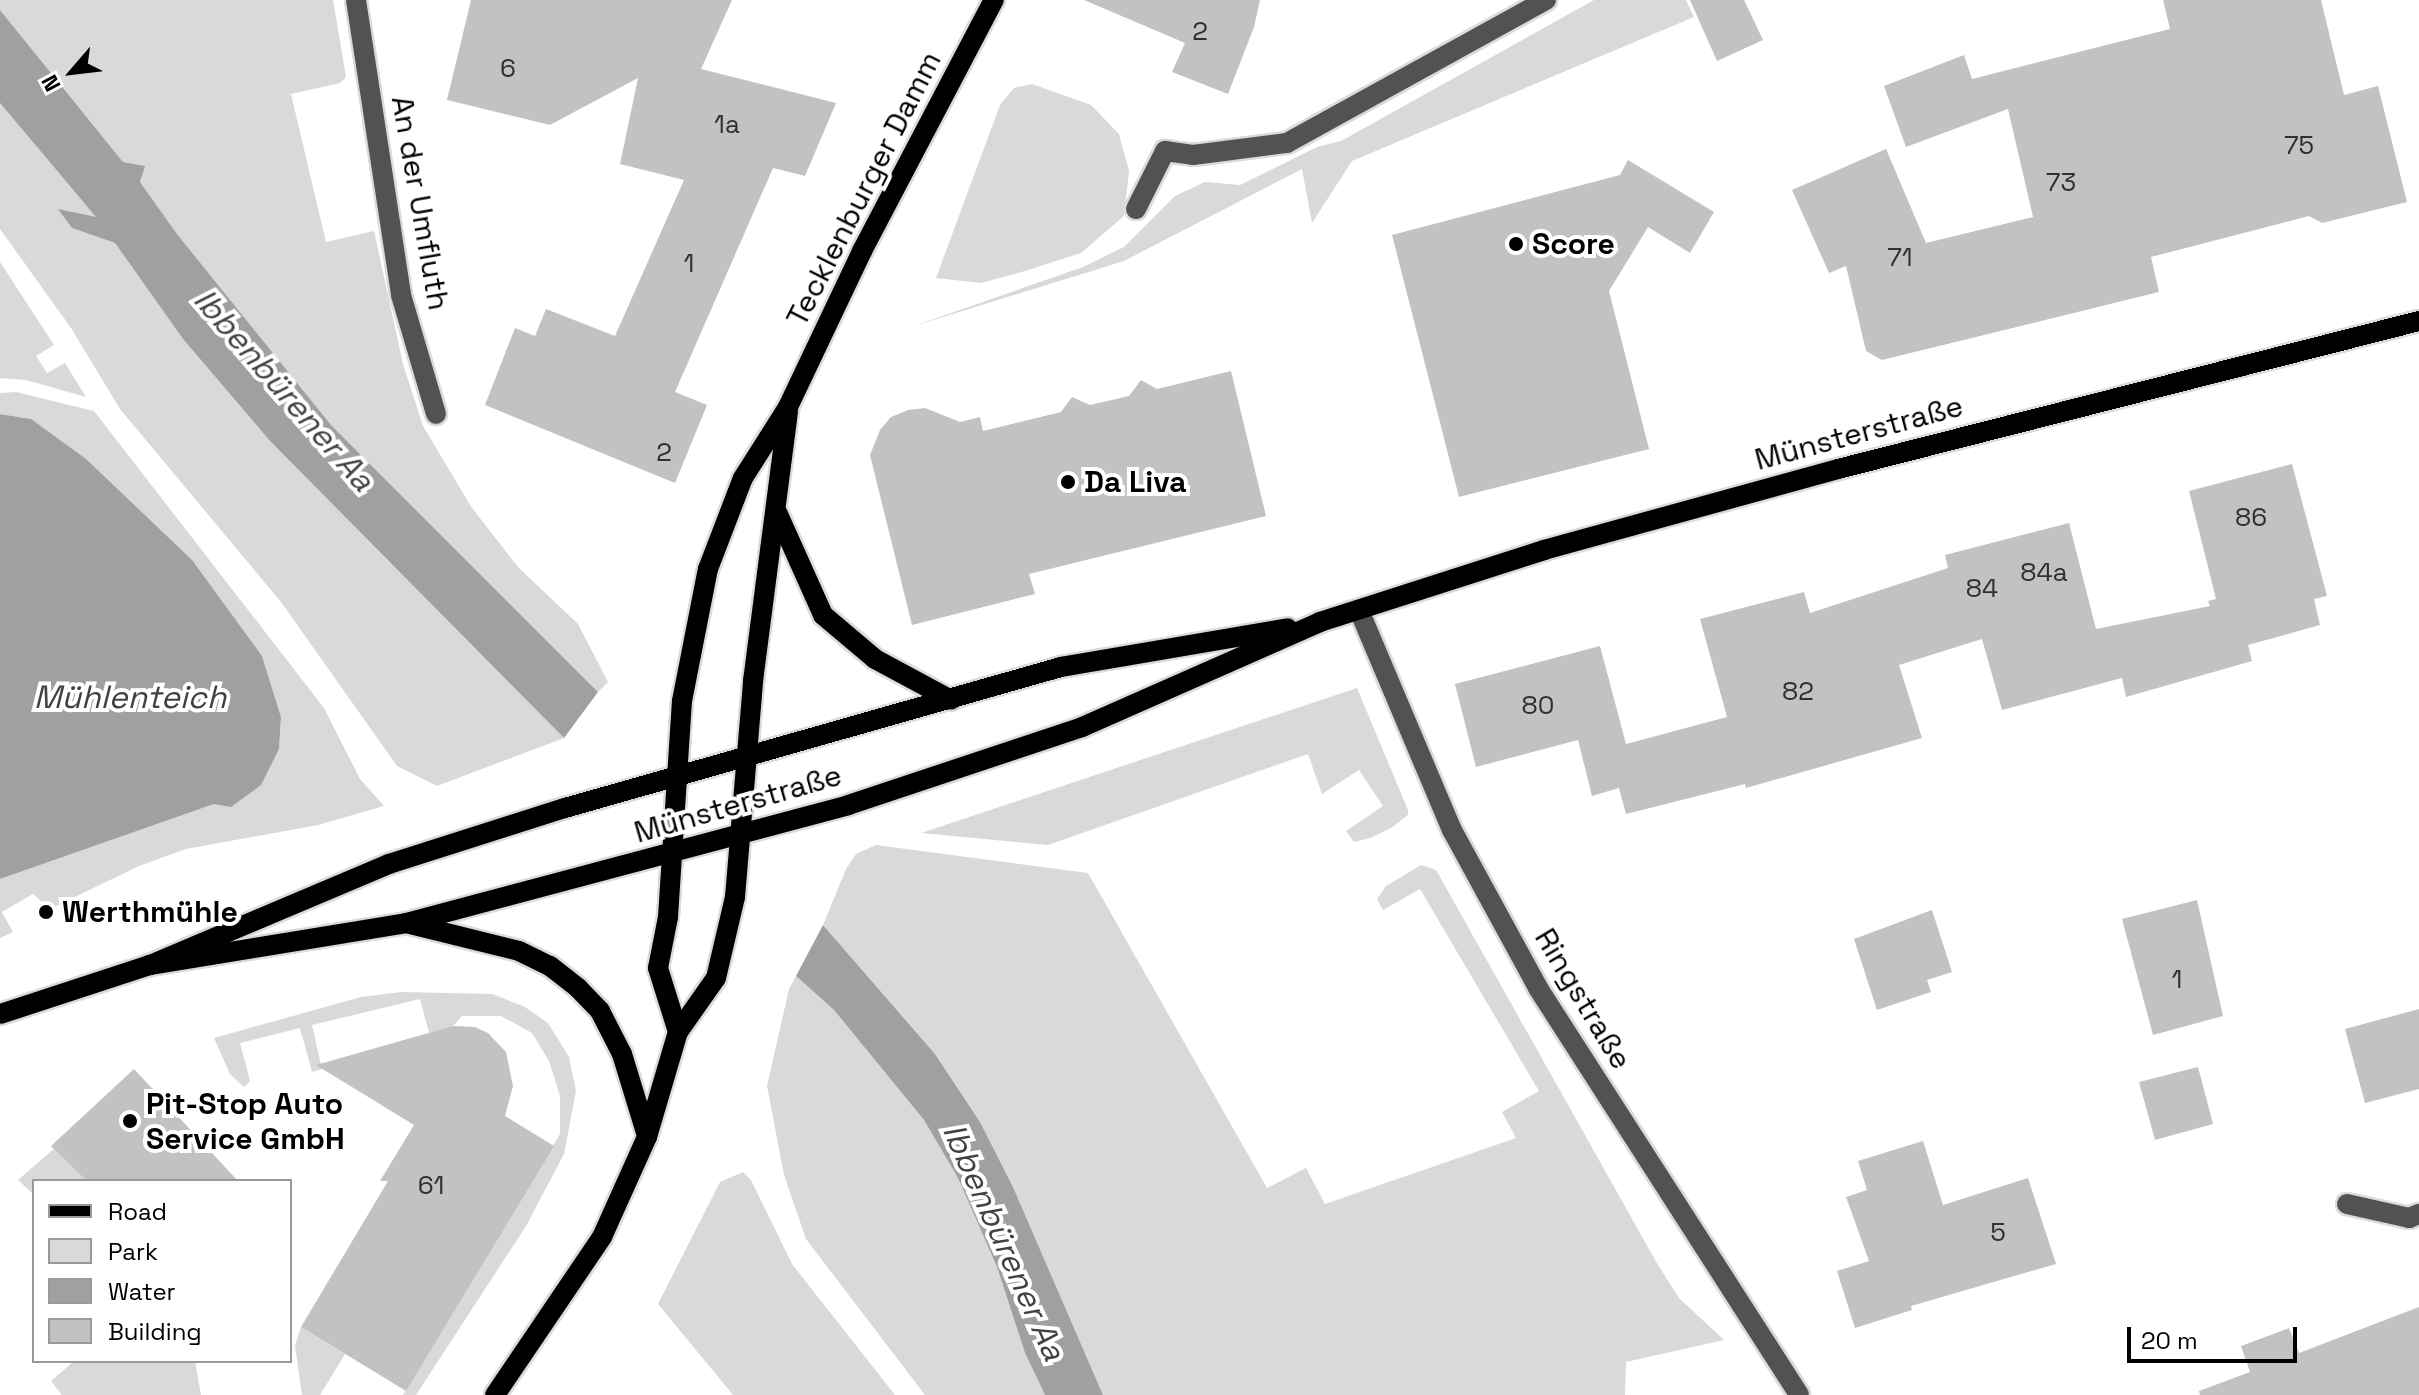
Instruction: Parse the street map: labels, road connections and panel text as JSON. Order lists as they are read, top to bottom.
{
  "streets": {
    "main road": ["Tecklenburger Damm", "Münsterstraße"],
    "street": ["An der Umfluth", "Ringstraße"]
  },
  "crossings": [
    ["Tecklenburger Damm", "Münsterstraße"],
    ["Münsterstraße", "Ringstraße"]
  ],
  "water": ["Ibbenbürener Aa", "Mühlenteich"],
  "places": [
    "Score",
    "Da Liva",
    "Werthmühle",
    "Pit-Stop Auto Service GmbH"
  ],
  "house_numbers": [
    "2",
    "6",
    "1a",
    "75",
    "73",
    "71",
    "1",
    "2",
    "86",
    "84a",
    "84",
    "82",
    "80",
    "1",
    "61",
    "5"
  ],
  "legend": [
    "Road",
    "Park",
    "Water",
    "Building"
  ],
  "scale_bar": "20 m",
  "north": "bottom left"
}
